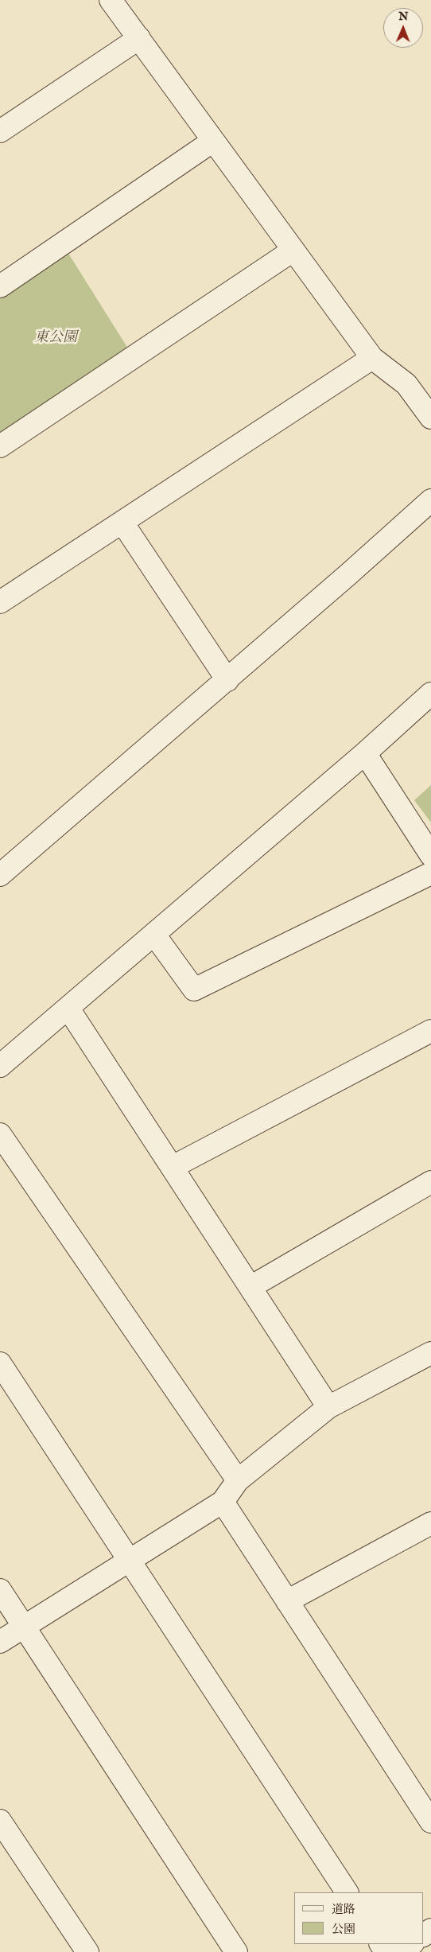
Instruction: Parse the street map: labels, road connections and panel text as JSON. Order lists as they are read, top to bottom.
{
  "parks": ["東公園"],
  "legend": ["道路", "公園"],
  "north": "top"
}
